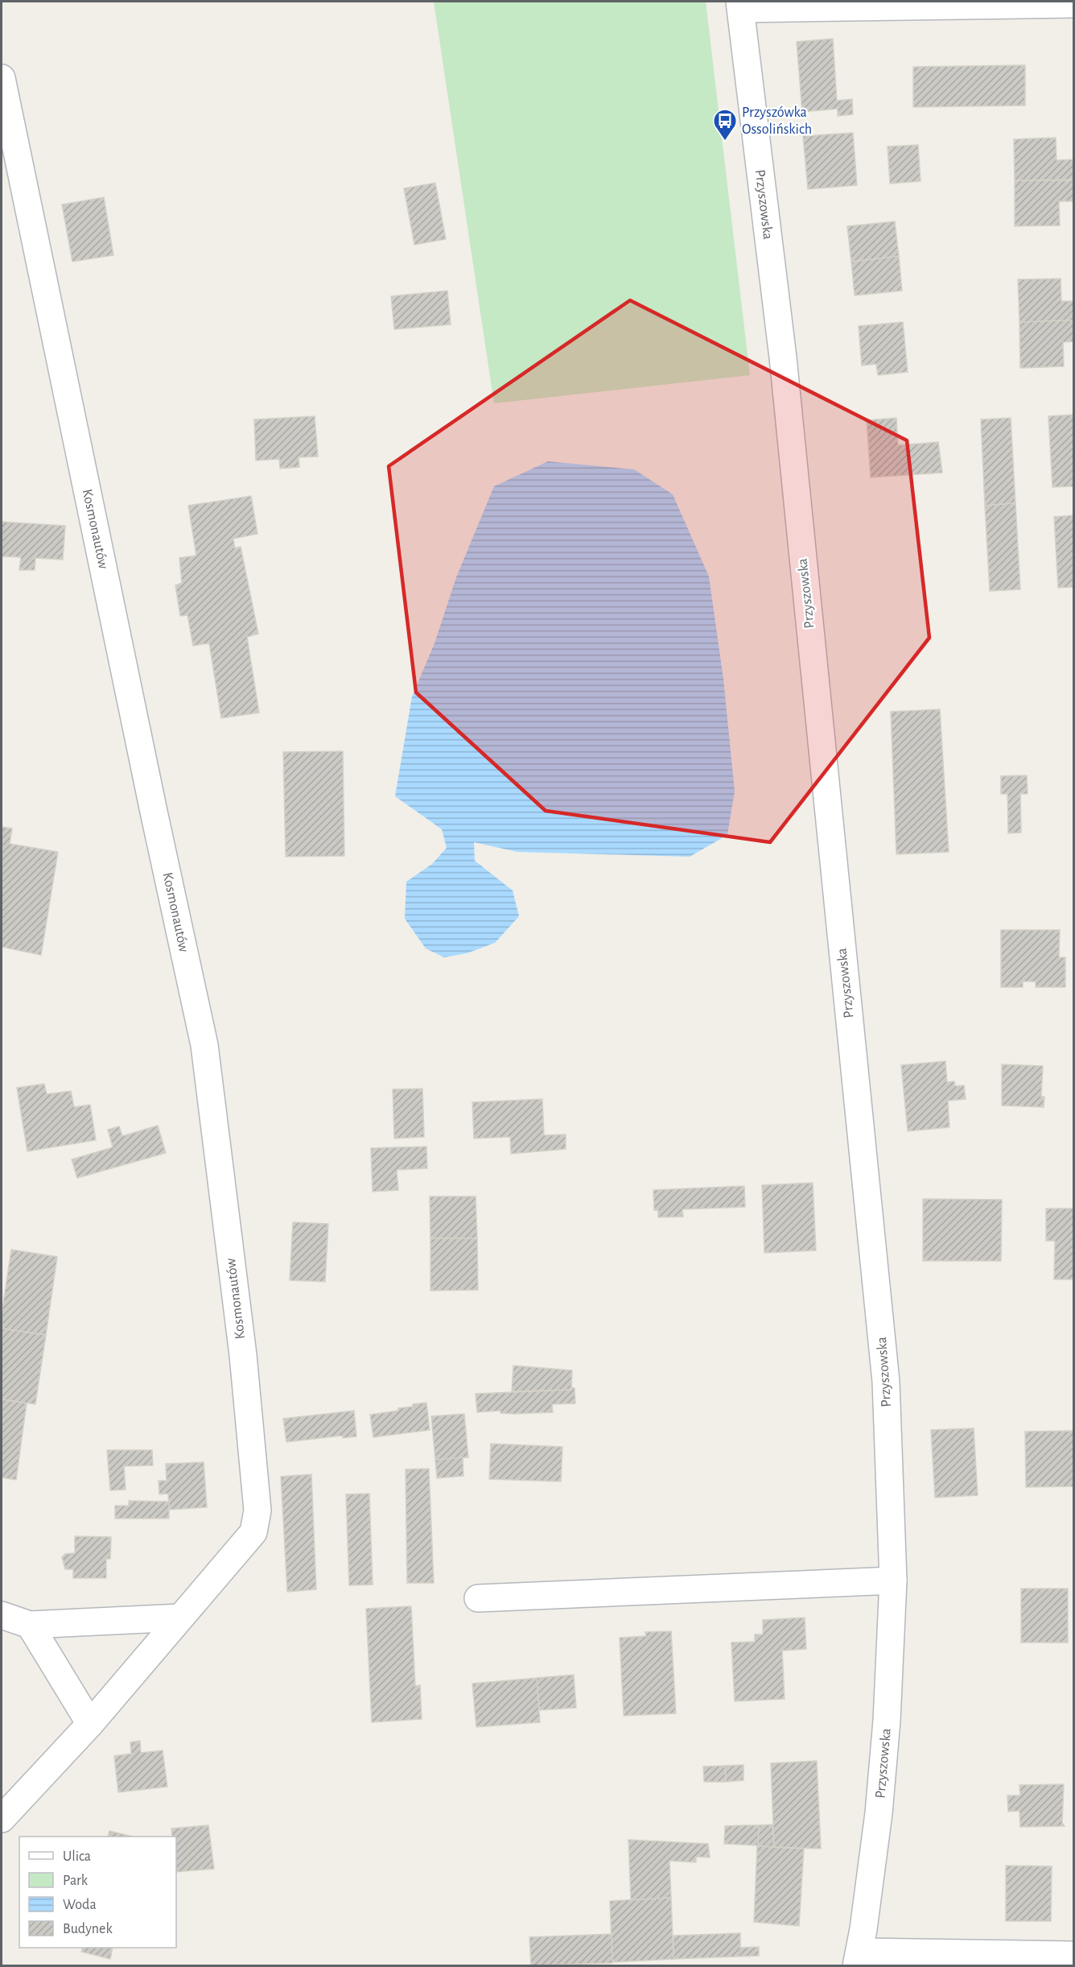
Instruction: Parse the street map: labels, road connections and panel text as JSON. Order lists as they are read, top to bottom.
{
  "streets": {
    "street": ["Przyszowska", "Kosmonautów"]
  },
  "places": {
    "bus stop": ["Przyszówka Ossolińskich"]
  },
  "legend": [
    "Ulica",
    "Park",
    "Woda",
    "Budynek"
  ]
}
